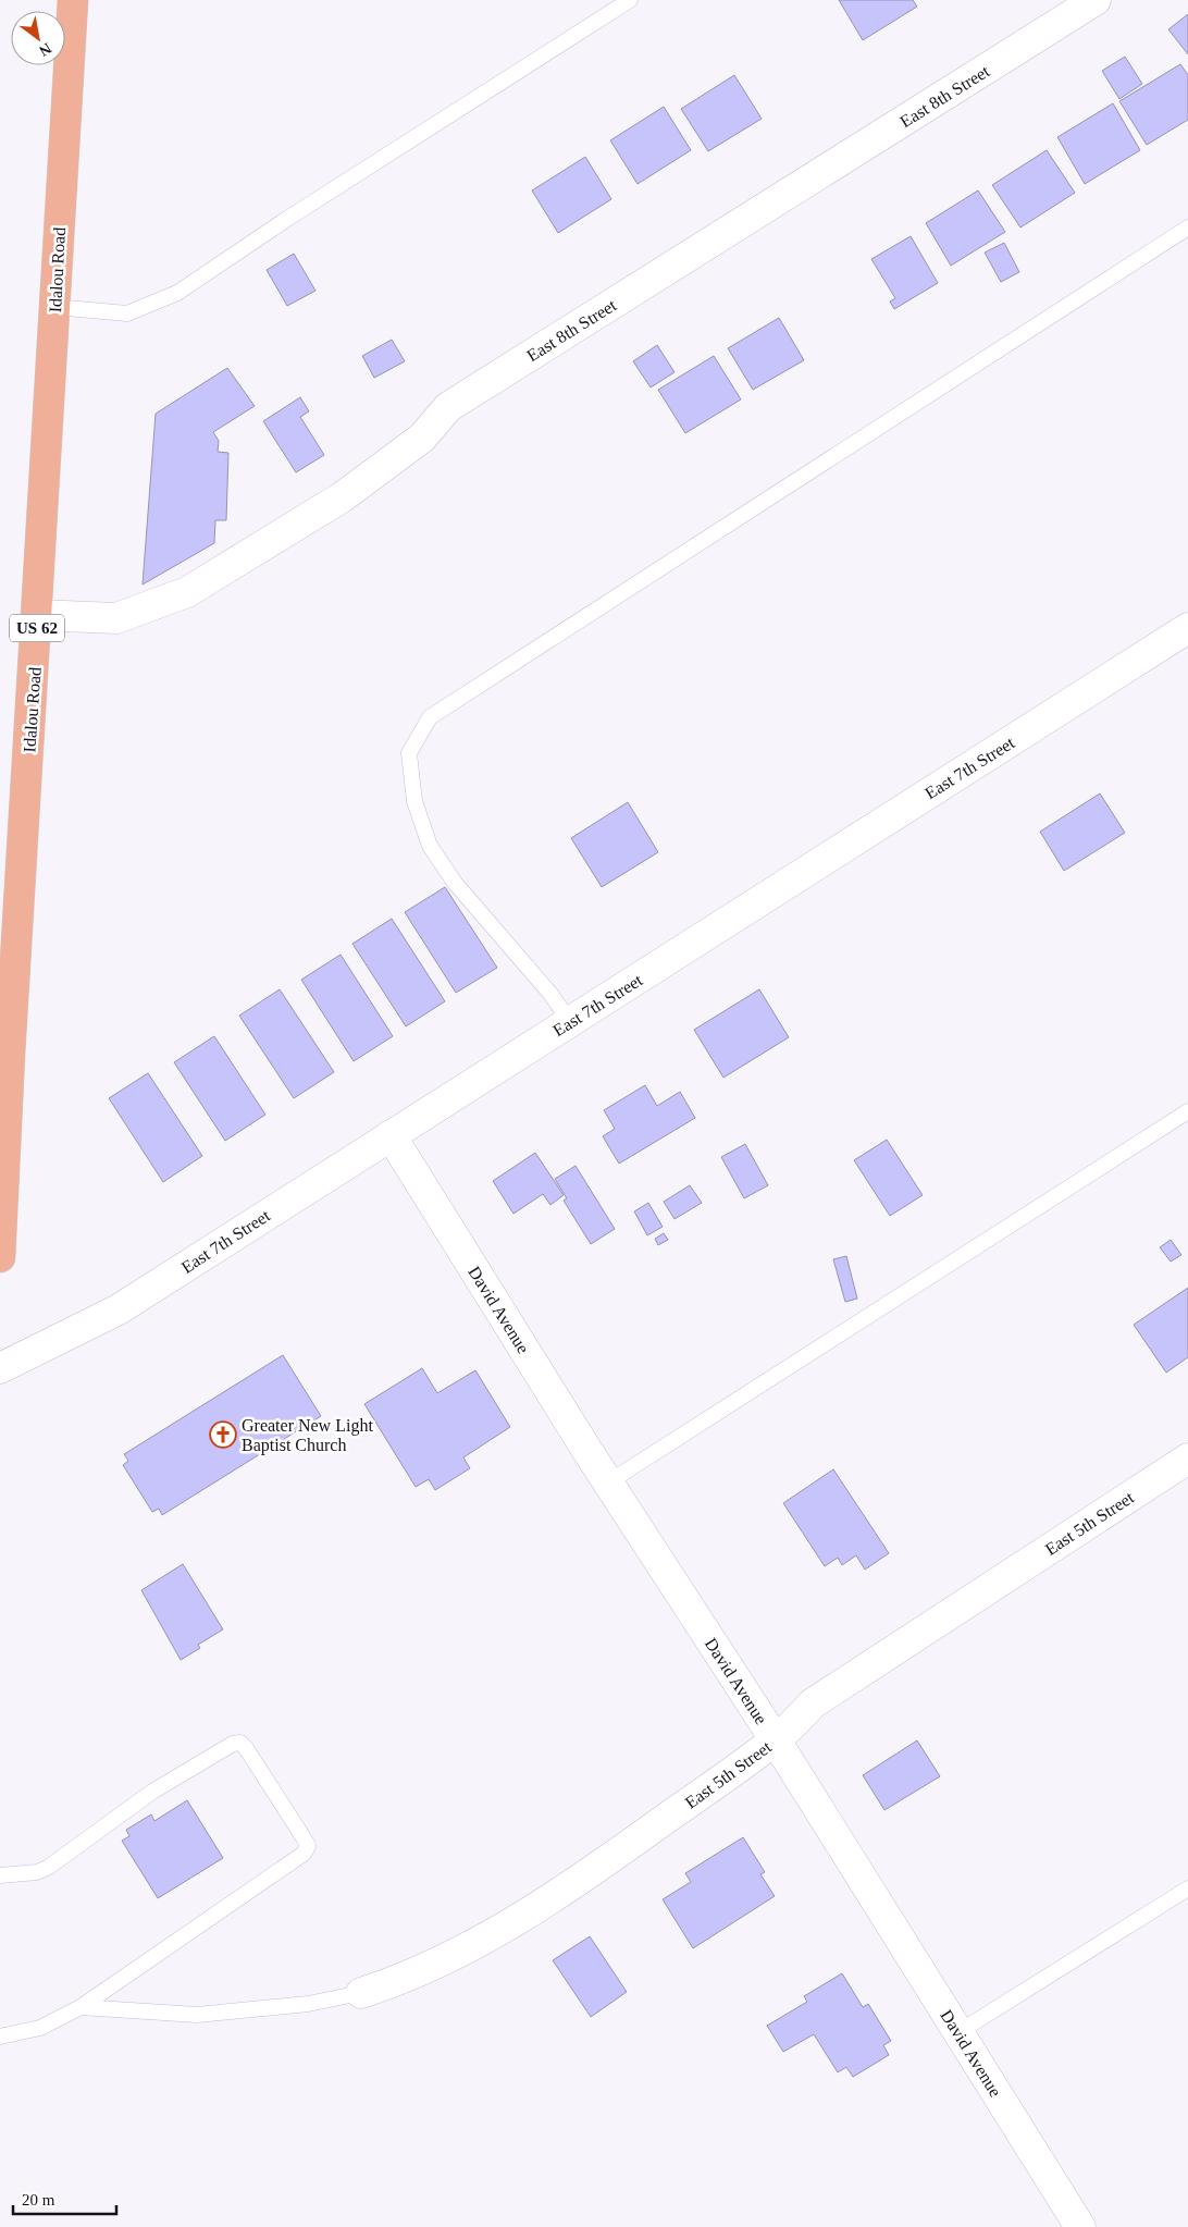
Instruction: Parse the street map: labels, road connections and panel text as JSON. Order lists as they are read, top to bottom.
{
  "streets": {
    "main road": ["Idalou Road", "US 62"],
    "street": [
      "East 8th Street",
      "East 7th Street",
      "David Avenue",
      "East 5th Street"
    ]
  },
  "crossings": [
    ["East 8th Street", "Idalou Road"],
    ["East 7th Street", "David Avenue"],
    ["David Avenue", "East 5th Street"]
  ],
  "places": {
    "church": ["Greater New Light Baptist Church"]
  },
  "scale_bar": "20 m",
  "north": "bottom right"
}
